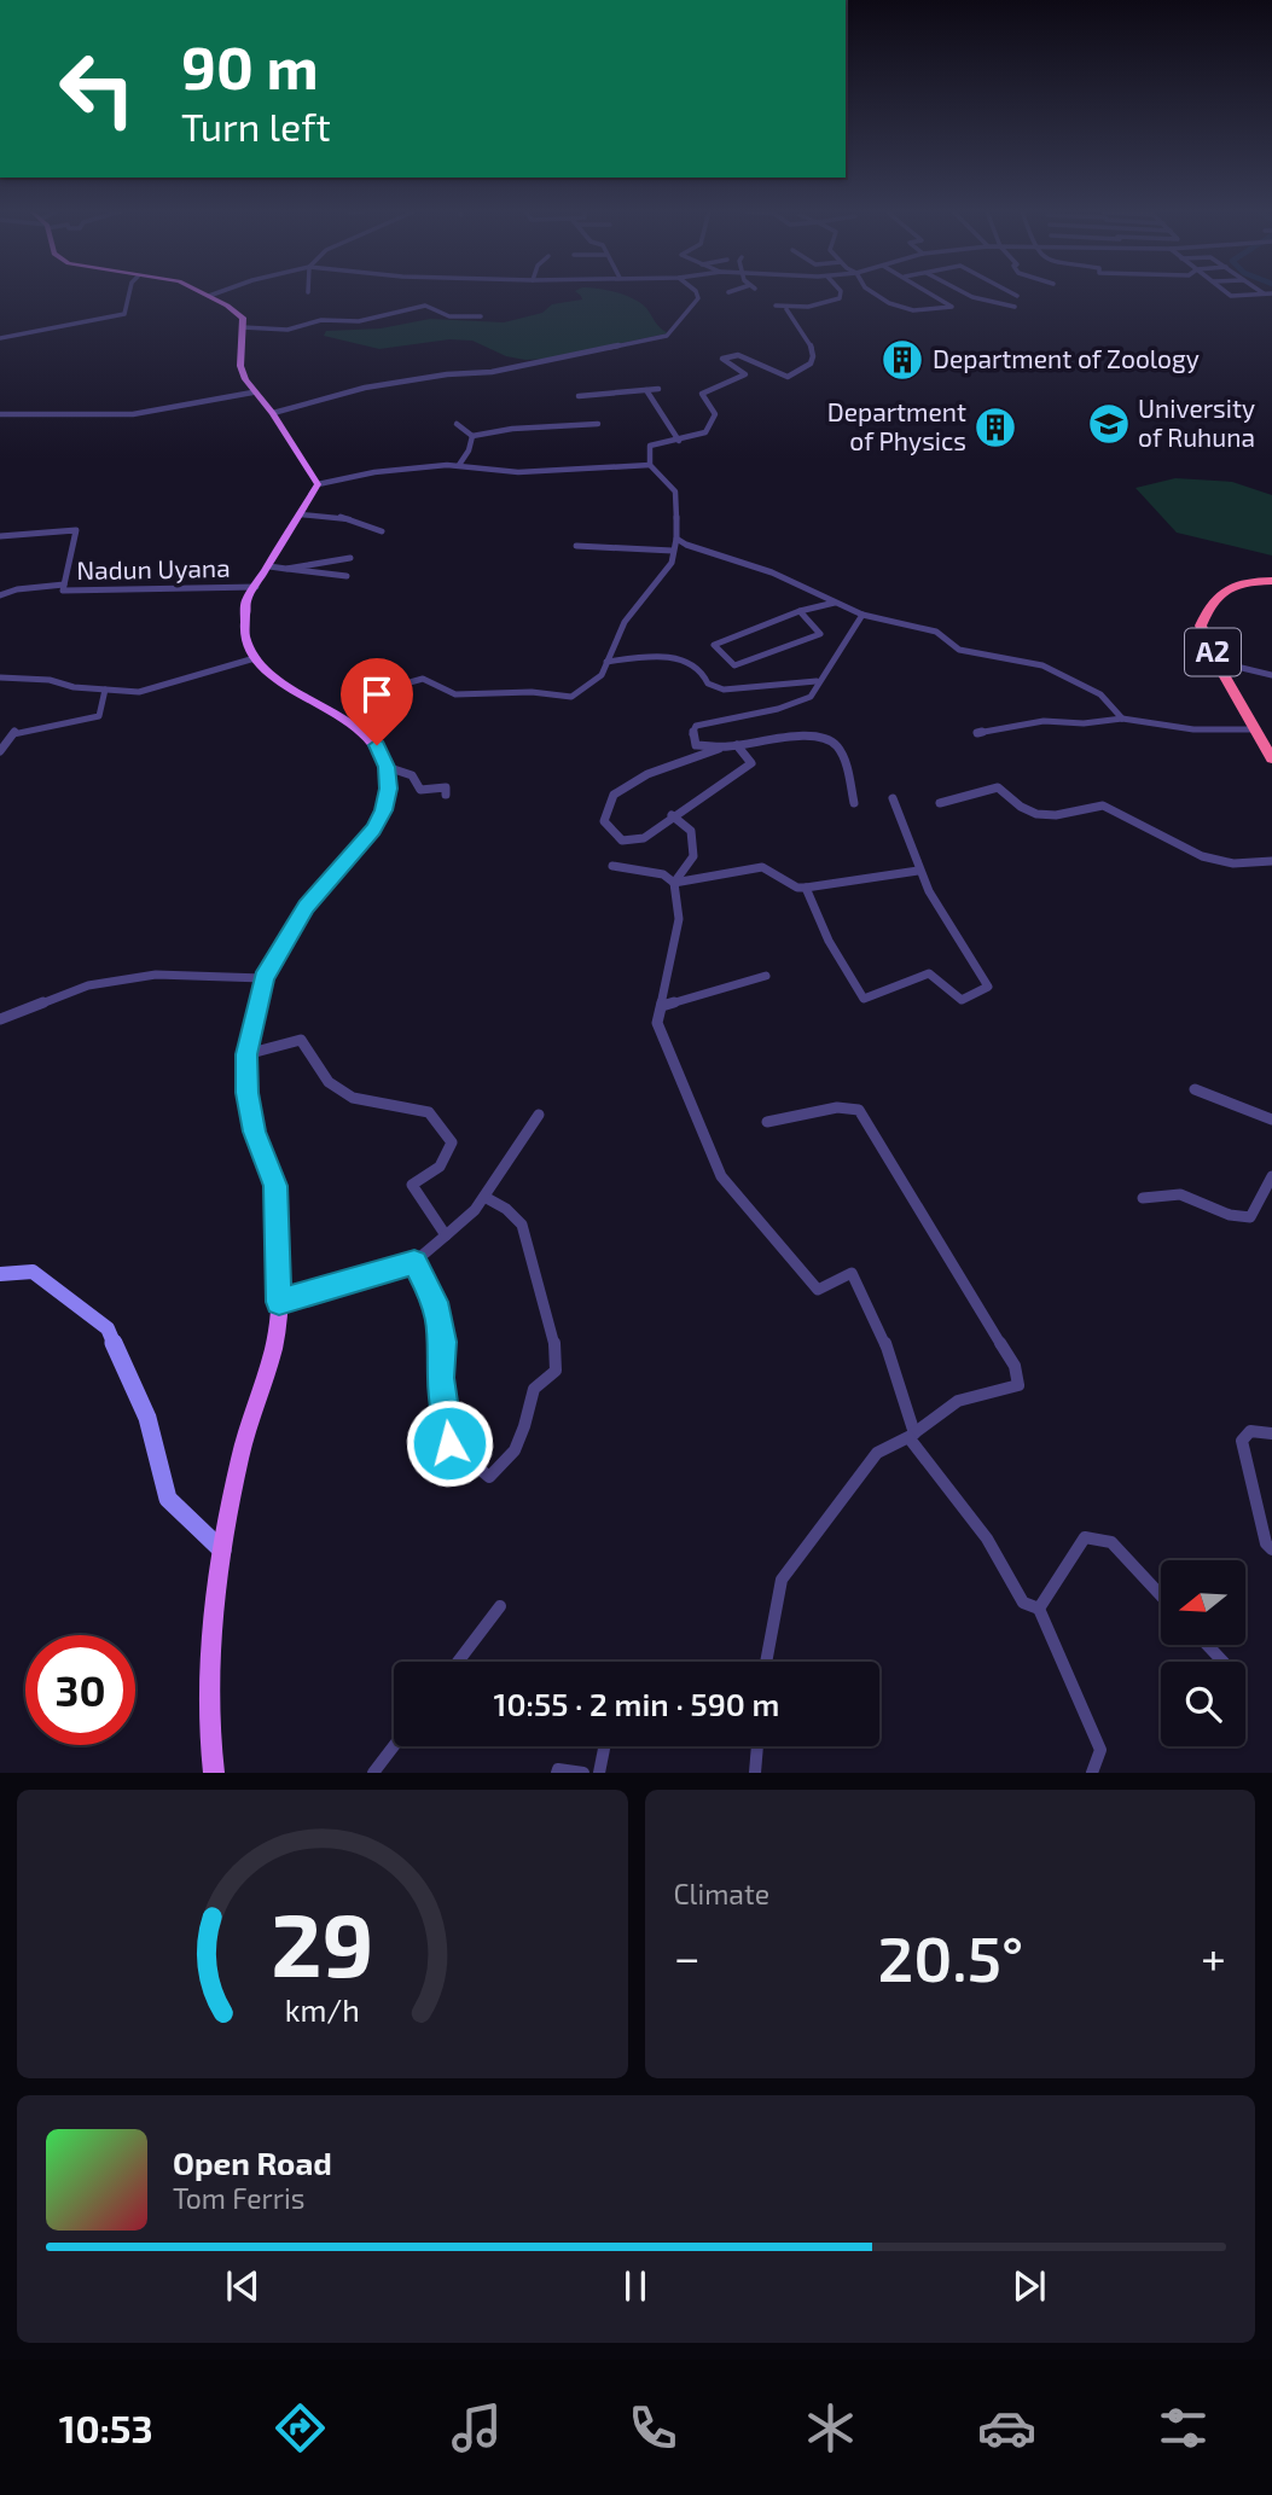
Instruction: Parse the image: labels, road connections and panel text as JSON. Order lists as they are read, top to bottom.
{
  "streets": {
    "highway": ["A2"],
    "street": ["Nadun Uyana"]
  },
  "places": {
    "building": ["Department of Zoology", "Department of Physics"],
    "school or university": ["University of Ruhuna"]
  },
  "north": "left",
  "page": {
    "turn": ["90 m", "Turn left"],
    "limit": "30",
    "trip": "10:55 · 2 min · 590 m",
    "tile": "Climate",
    "heat": ["−", "20.5°", "+"],
    "song": ["Open Road", "Tom Ferris"],
    "tabs": "10:53",
    "gauge": ["29", "km/h"]
  }
}
